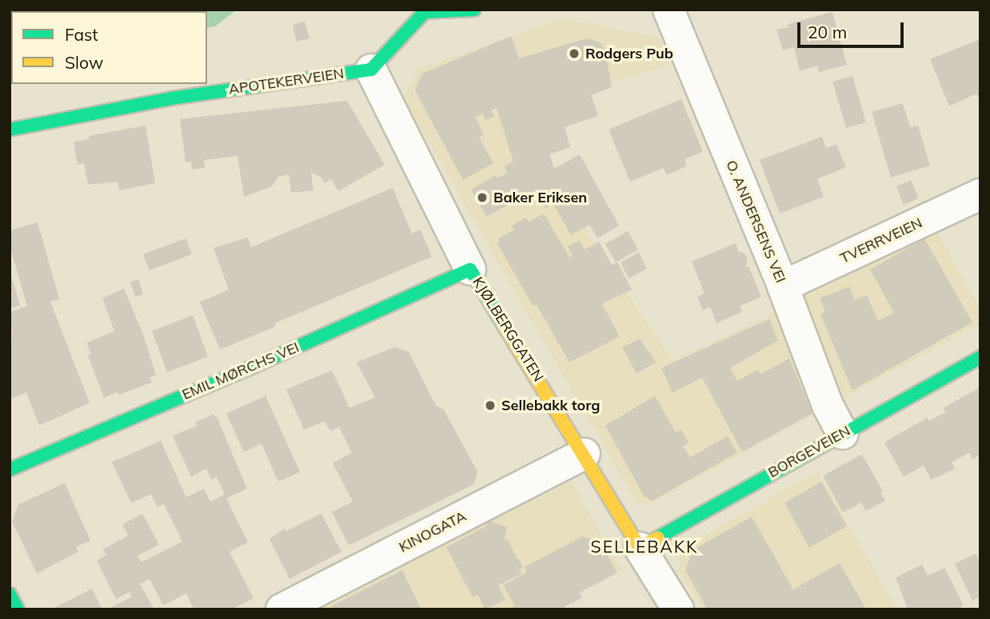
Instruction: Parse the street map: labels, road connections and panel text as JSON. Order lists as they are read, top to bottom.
{
  "streets": {
    "main road": [
      "APOTEKERVEIEN",
      "KJØLBERGGATEN",
      "EMIL MØRCHS VEI",
      "BORGEVEIEN"
    ],
    "street": ["O. ANDERSENS VEI", "TVERRVEIEN", "KINOGATA"]
  },
  "crossings": [
    ["APOTEKERVEIEN", "KJØLBERGGATEN"],
    ["O. ANDERSENS VEI", "TVERRVEIEN"],
    ["O. ANDERSENS VEI", "BORGEVEIEN"],
    ["KJØLBERGGATEN", "EMIL MØRCHS VEI"],
    ["KJØLBERGGATEN", "BORGEVEIEN"],
    ["KJØLBERGGATEN", "KINOGATA"]
  ],
  "districts": ["SELLEBAKK"],
  "places": ["Rodgers Pub", "Baker Eriksen", "Sellebakk torg"],
  "legend": ["Fast", "Slow"],
  "scale_bar": "20 m"
}
